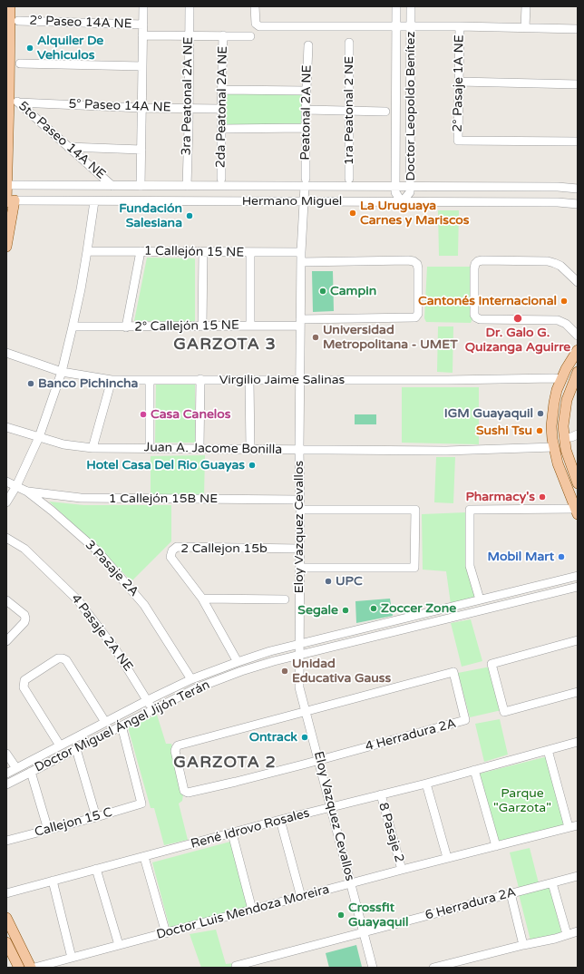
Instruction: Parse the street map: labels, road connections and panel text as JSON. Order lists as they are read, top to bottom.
{
  "streets": {
    "street": [
      "2° Paseo 14A NE",
      "2° Pasaje 1A NE",
      "3ra Peatonal 2A NE",
      "5° Paseo 14A NE",
      "Doctor Leopoldo Benítez",
      "2da Peatonal 2A NE",
      "1ra Peatonal 2 NE",
      "Peatonal 2A NE",
      "5to Paseo 14A NE",
      "Hermano Miguel",
      "1 Callejón 15 NE",
      "2° Callejón 15 NE",
      "Virgilio Jaime Salinas",
      "Juan A. Jacome Bonilla",
      "1 Callejón 15B NE",
      "Eloy Vazquez Cevallos",
      "2 Callejon 15b",
      "3 Pasaje 2A",
      "4 Pasaje 2A NE",
      "Doctor Miguel Ángel Jijón Terán",
      "4 Herradura 2A",
      "Callejon 15 C",
      "René Idrovo Rosales",
      "8 Pasaje 2",
      "6 Herradura 2A",
      "Doctor Luis Mendoza Moreira"
    ]
  },
  "crossings": [
    ["2° Paseo 14A NE", "3ra Peatonal 2A NE"],
    ["2° Paseo 14A NE", "2da Peatonal 2A NE"],
    ["3ra Peatonal 2A NE", "5° Paseo 14A NE"],
    ["3ra Peatonal 2A NE", "Hermano Miguel"],
    ["5° Paseo 14A NE", "2da Peatonal 2A NE"],
    ["5° Paseo 14A NE", "5to Paseo 14A NE"],
    ["Doctor Leopoldo Benítez", "Hermano Miguel"],
    ["Peatonal 2A NE", "Hermano Miguel"],
    ["Peatonal 2A NE", "Eloy Vazquez Cevallos"],
    ["5to Paseo 14A NE", "Hermano Miguel"],
    ["Hermano Miguel", "Eloy Vazquez Cevallos"],
    ["1 Callejón 15 NE", "Eloy Vazquez Cevallos"],
    ["2° Callejón 15 NE", "Eloy Vazquez Cevallos"],
    ["Virgilio Jaime Salinas", "Eloy Vazquez Cevallos"],
    ["Juan A. Jacome Bonilla", "Eloy Vazquez Cevallos"],
    ["1 Callejón 15B NE", "Eloy Vazquez Cevallos"],
    ["1 Callejón 15B NE", "3 Pasaje 2A"],
    ["Eloy Vazquez Cevallos", "2 Callejon 15b"],
    ["Eloy Vazquez Cevallos", "Doctor Miguel Ángel Jijón Terán"],
    ["Eloy Vazquez Cevallos", "4 Herradura 2A"],
    ["Eloy Vazquez Cevallos", "René Idrovo Rosales"],
    ["Eloy Vazquez Cevallos", "6 Herradura 2A"],
    ["Eloy Vazquez Cevallos", "Doctor Luis Mendoza Moreira"],
    ["2 Callejon 15b", "Doctor Miguel Ángel Jijón Terán"],
    ["3 Pasaje 2A", "Doctor Miguel Ángel Jijón Terán"],
    ["4 Pasaje 2A NE", "Doctor Miguel Ángel Jijón Terán"],
    ["Doctor Miguel Ángel Jijón Terán", "Callejon 15 C"],
    ["René Idrovo Rosales", "8 Pasaje 2"],
    ["8 Pasaje 2", "Doctor Luis Mendoza Moreira"]
  ],
  "districts": ["GARZOTA 3", "GARZOTA 2"],
  "parks": ["Parque \"Garzota\""],
  "places": [
    "Alquiler De Vehiculos",
    "La Uruguaya Carnes y Mariscos",
    "Fundación Salesiana",
    "Campin",
    "Cantonés Internacional",
    "Dr. Galo G. Quizanga Aguirre",
    "Universidad Metropolitana - UMET",
    "Banco Pichincha",
    "IGM Guayaquil",
    "Casa Canelos",
    "Sushi Tsu",
    "Hotel Casa Del Rio Guayas",
    "Pharmacy's",
    "Mobil Mart",
    "UPC",
    "Zoccer Zone",
    "Segale",
    "Unidad Educativa Gauss",
    "Ontrack",
    "Crossfit Guayaquil"
  ]
}
